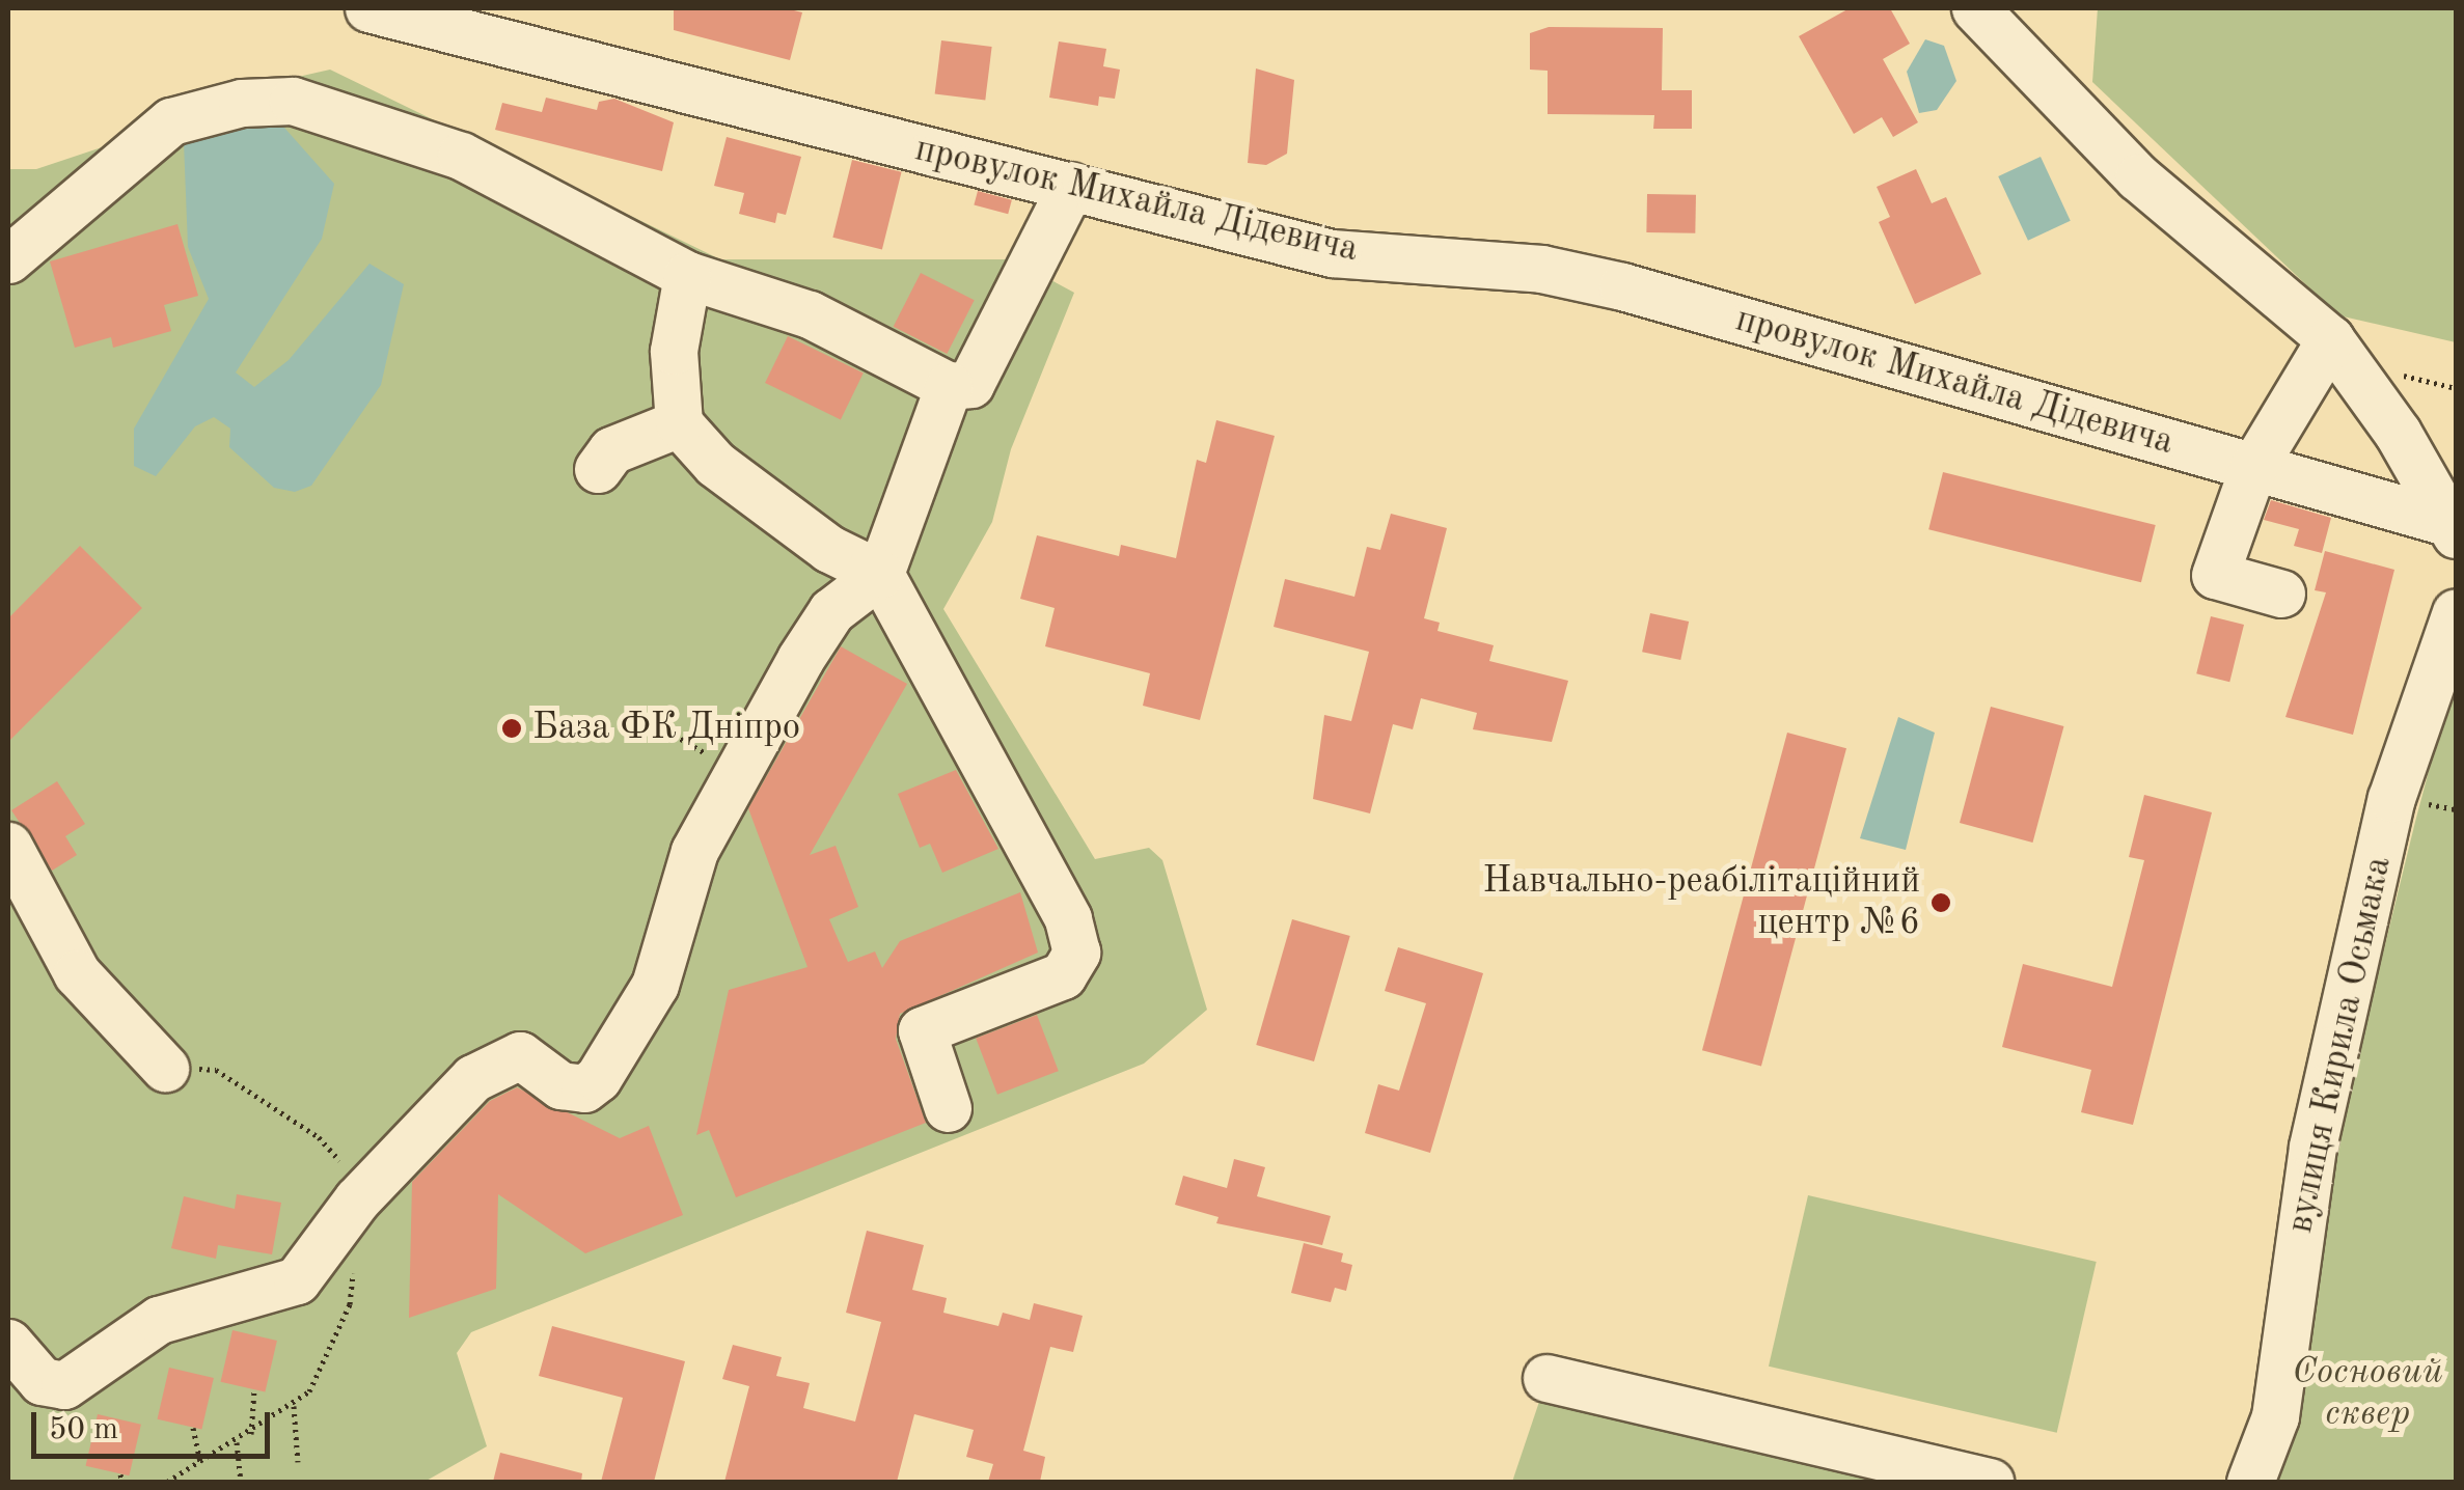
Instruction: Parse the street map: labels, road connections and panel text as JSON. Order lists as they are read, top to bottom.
{
  "streets": {
    "street": ["провулок Михайла Дідевича", "вулиця Кирила Осьмака"]
  },
  "parks": ["Сосновий сквер"],
  "places": ["База ФК Дніпро", "Навчально-реабілітаційний центр №6"],
  "scale_bar": "50 m"
}
